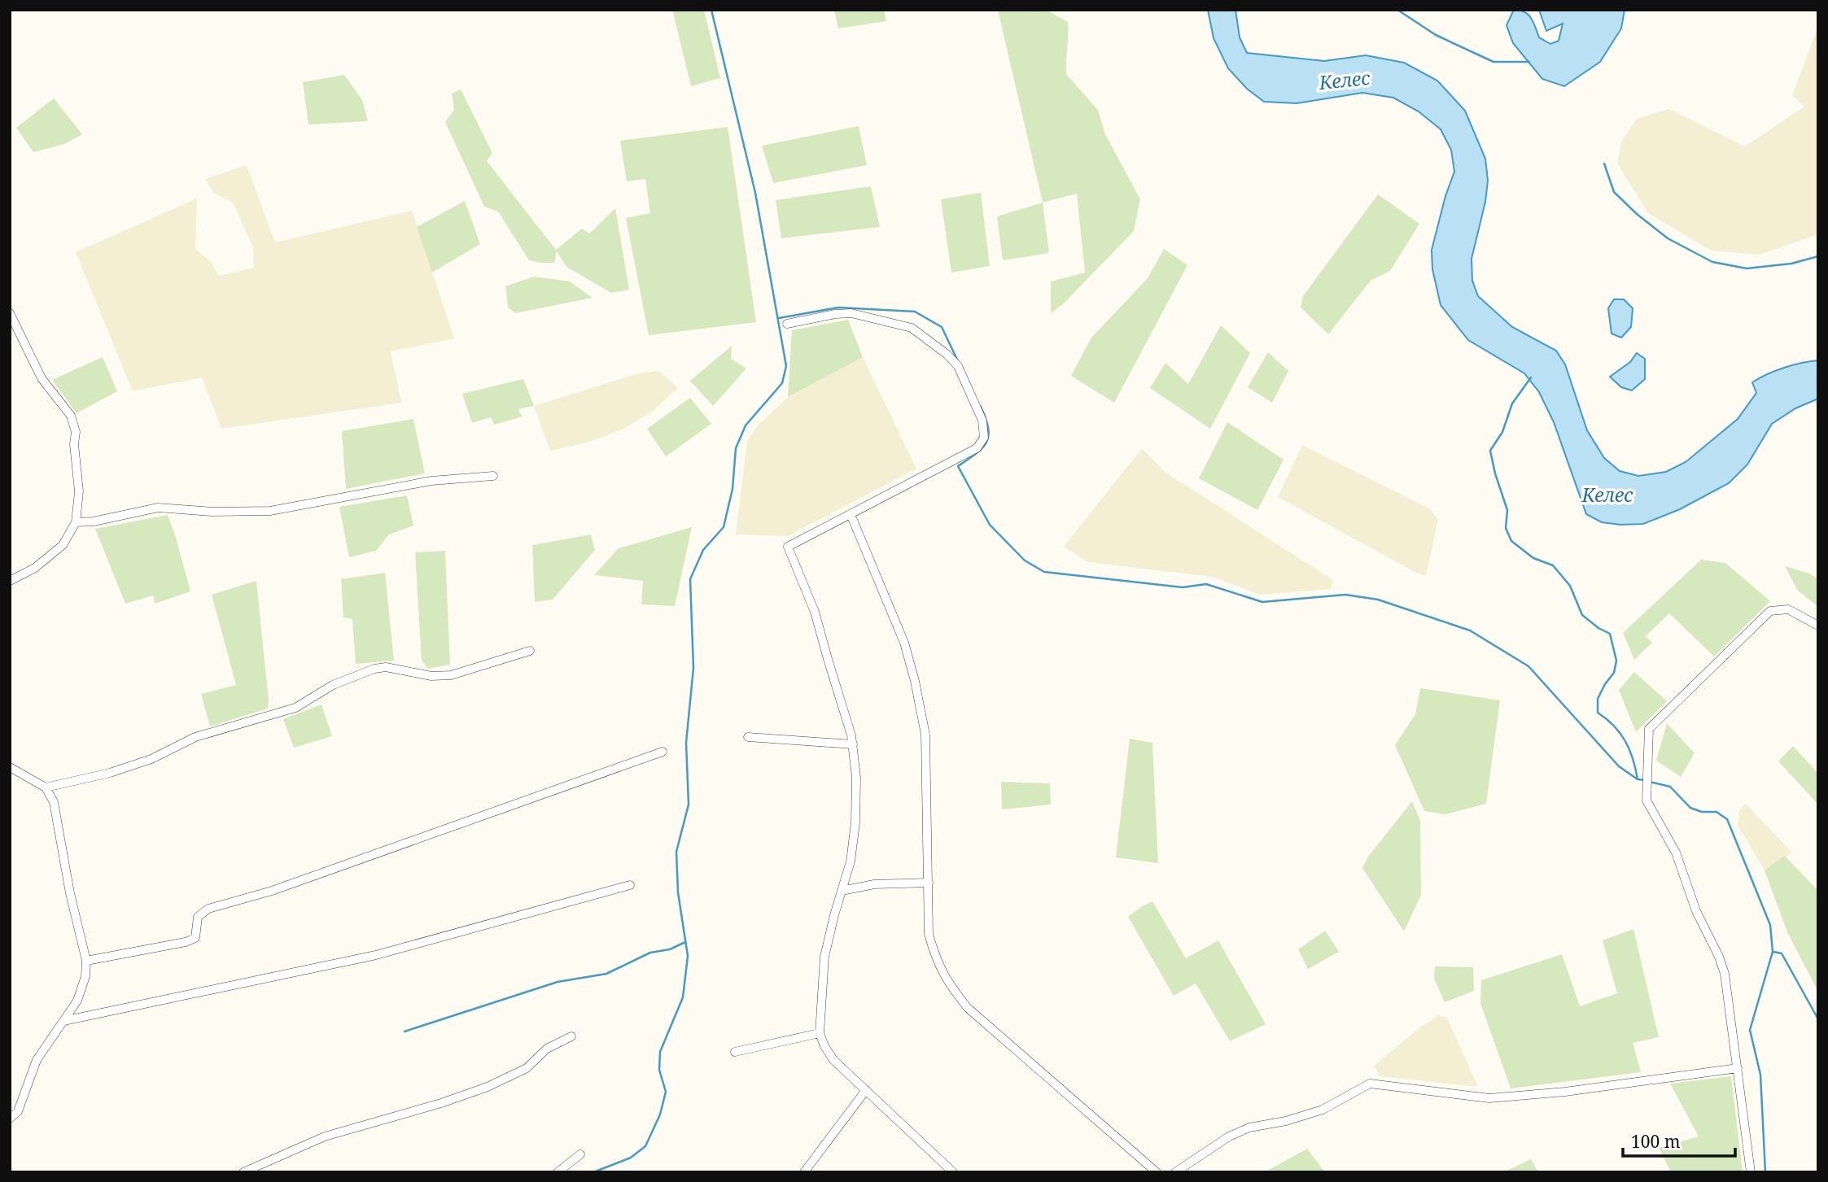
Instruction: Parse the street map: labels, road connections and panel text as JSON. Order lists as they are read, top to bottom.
{
  "water": ["Келес"],
  "scale_bar": "100 m"
}
